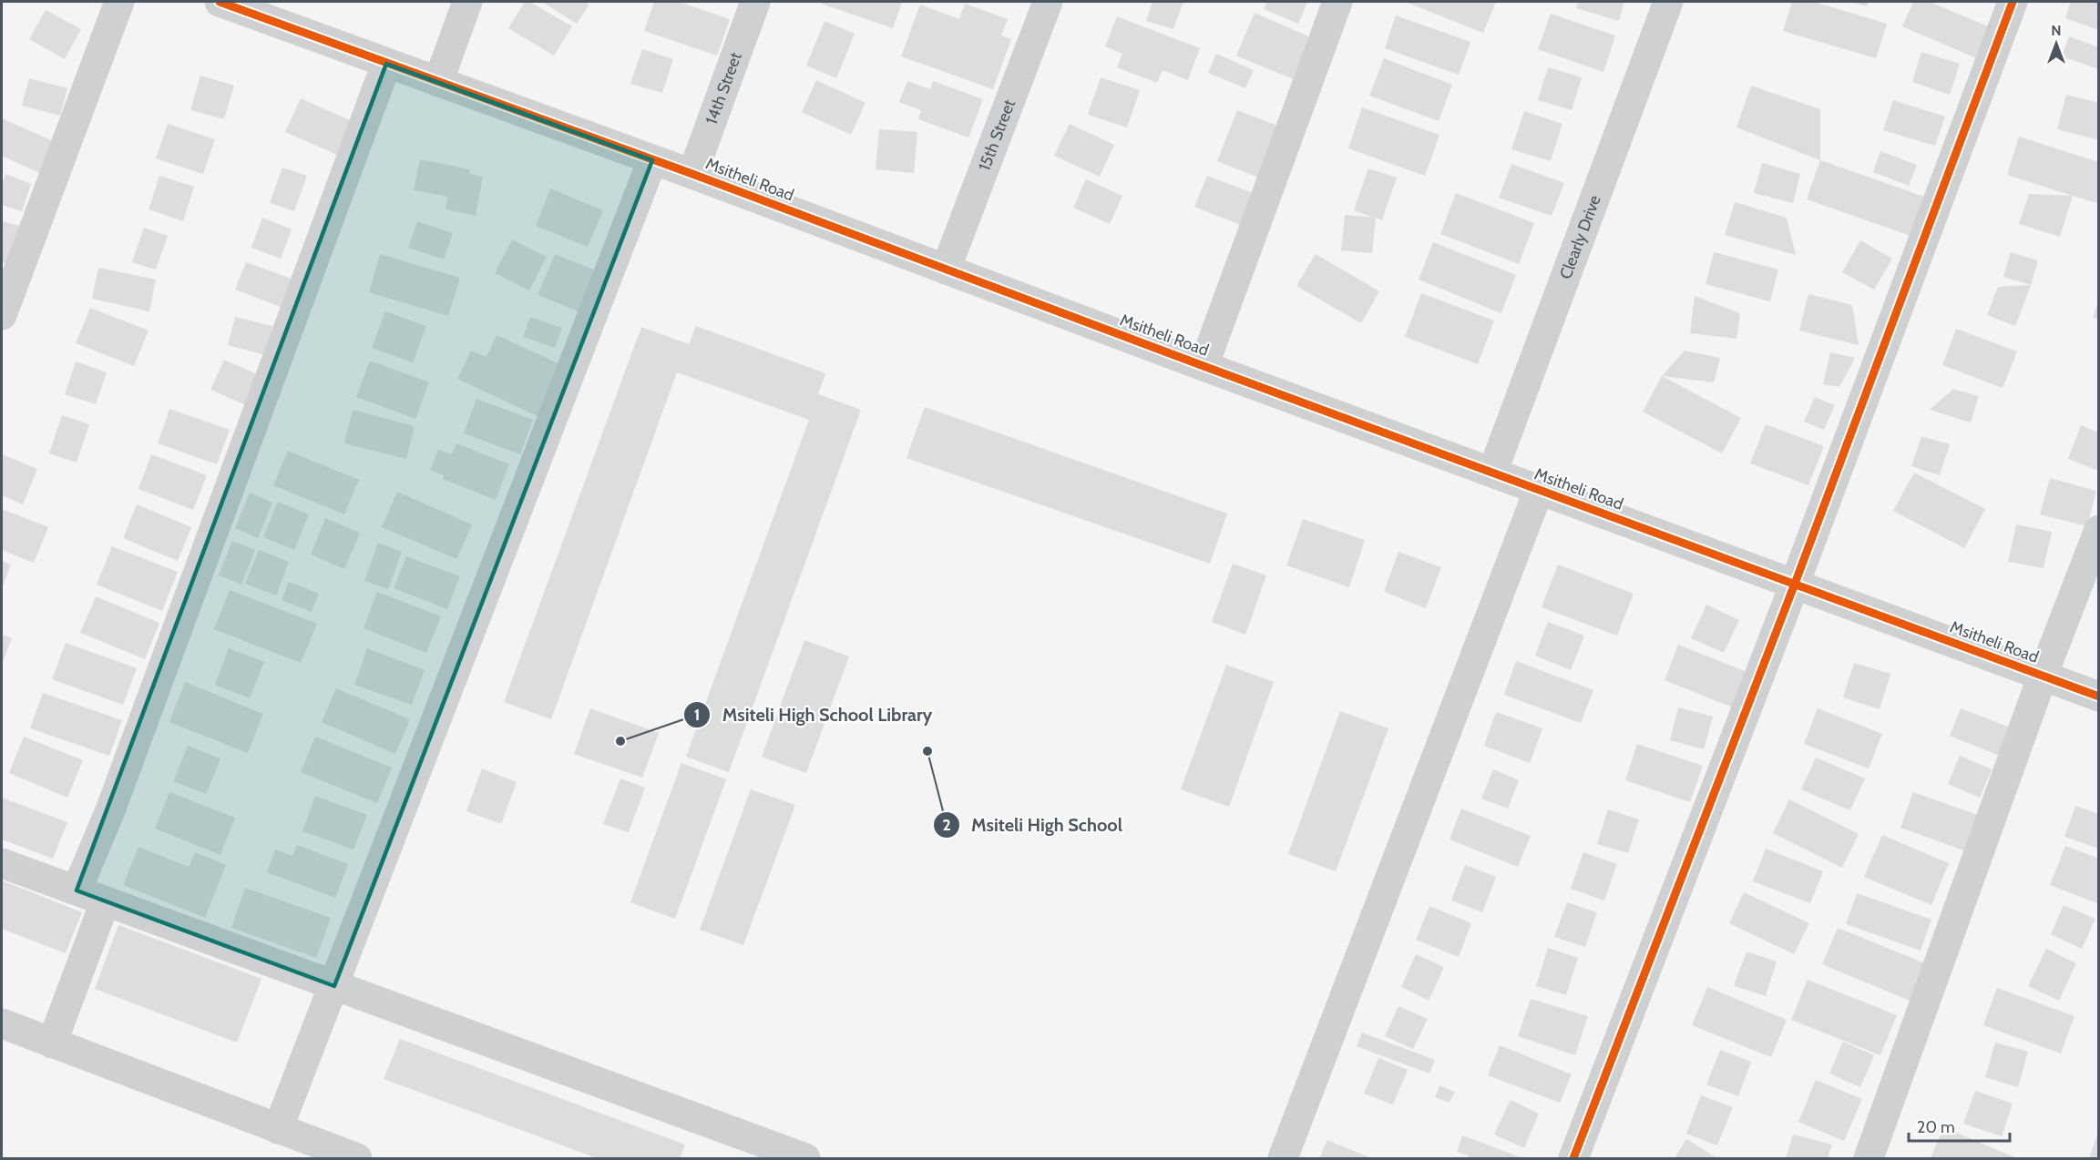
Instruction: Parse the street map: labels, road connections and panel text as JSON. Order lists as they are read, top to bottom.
{
  "streets": {
    "street": [
      "14th Street",
      "15th Street",
      "Msitheli Road",
      "Clearly Drive"
    ]
  },
  "crossings": [
    ["14th Street", "Msitheli Road"],
    ["15th Street", "Msitheli Road"],
    ["Msitheli Road", "Clearly Drive"]
  ],
  "places": ["Msiteli High School Library", "Msiteli High School"],
  "scale_bar": "20 m",
  "north": "top"
}
